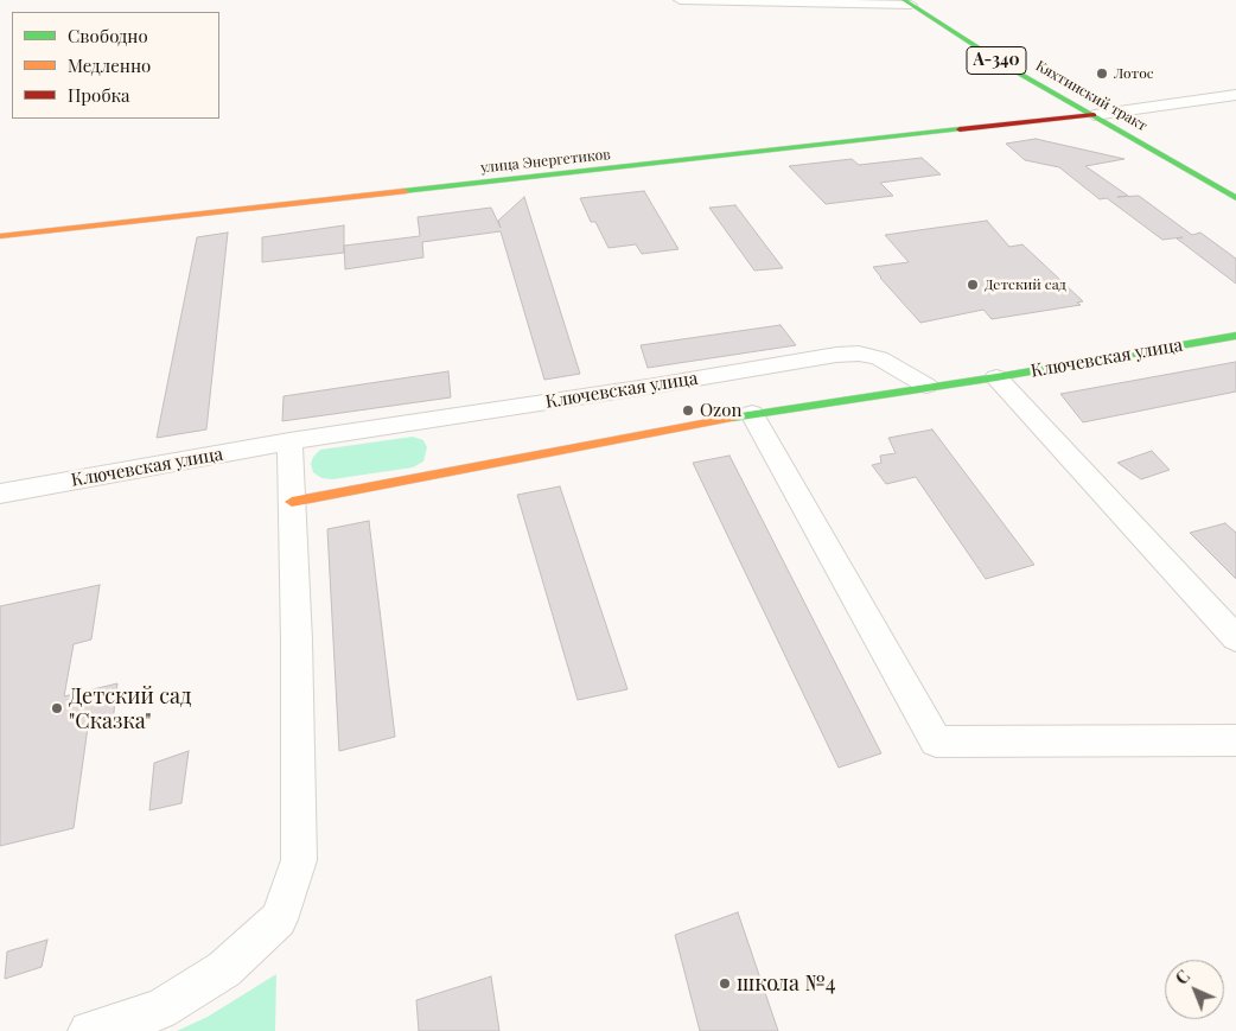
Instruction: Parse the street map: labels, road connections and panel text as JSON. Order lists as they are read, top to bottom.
{
  "streets": {
    "main road": [
      "А-340",
      "Кяхтинский тракт",
      "улица Энергетиков",
      "Ключевская улица"
    ]
  },
  "crossings": [
    ["Кяхтинский тракт", "улица Энергетиков"]
  ],
  "places": [
    "Лотос",
    "Детский сад",
    "Ozon",
    "Детский сад \"Сказка\"",
    "школа №4"
  ],
  "legend": ["Свободно", "Медленно", "Пробка"],
  "north": "top left"
}
